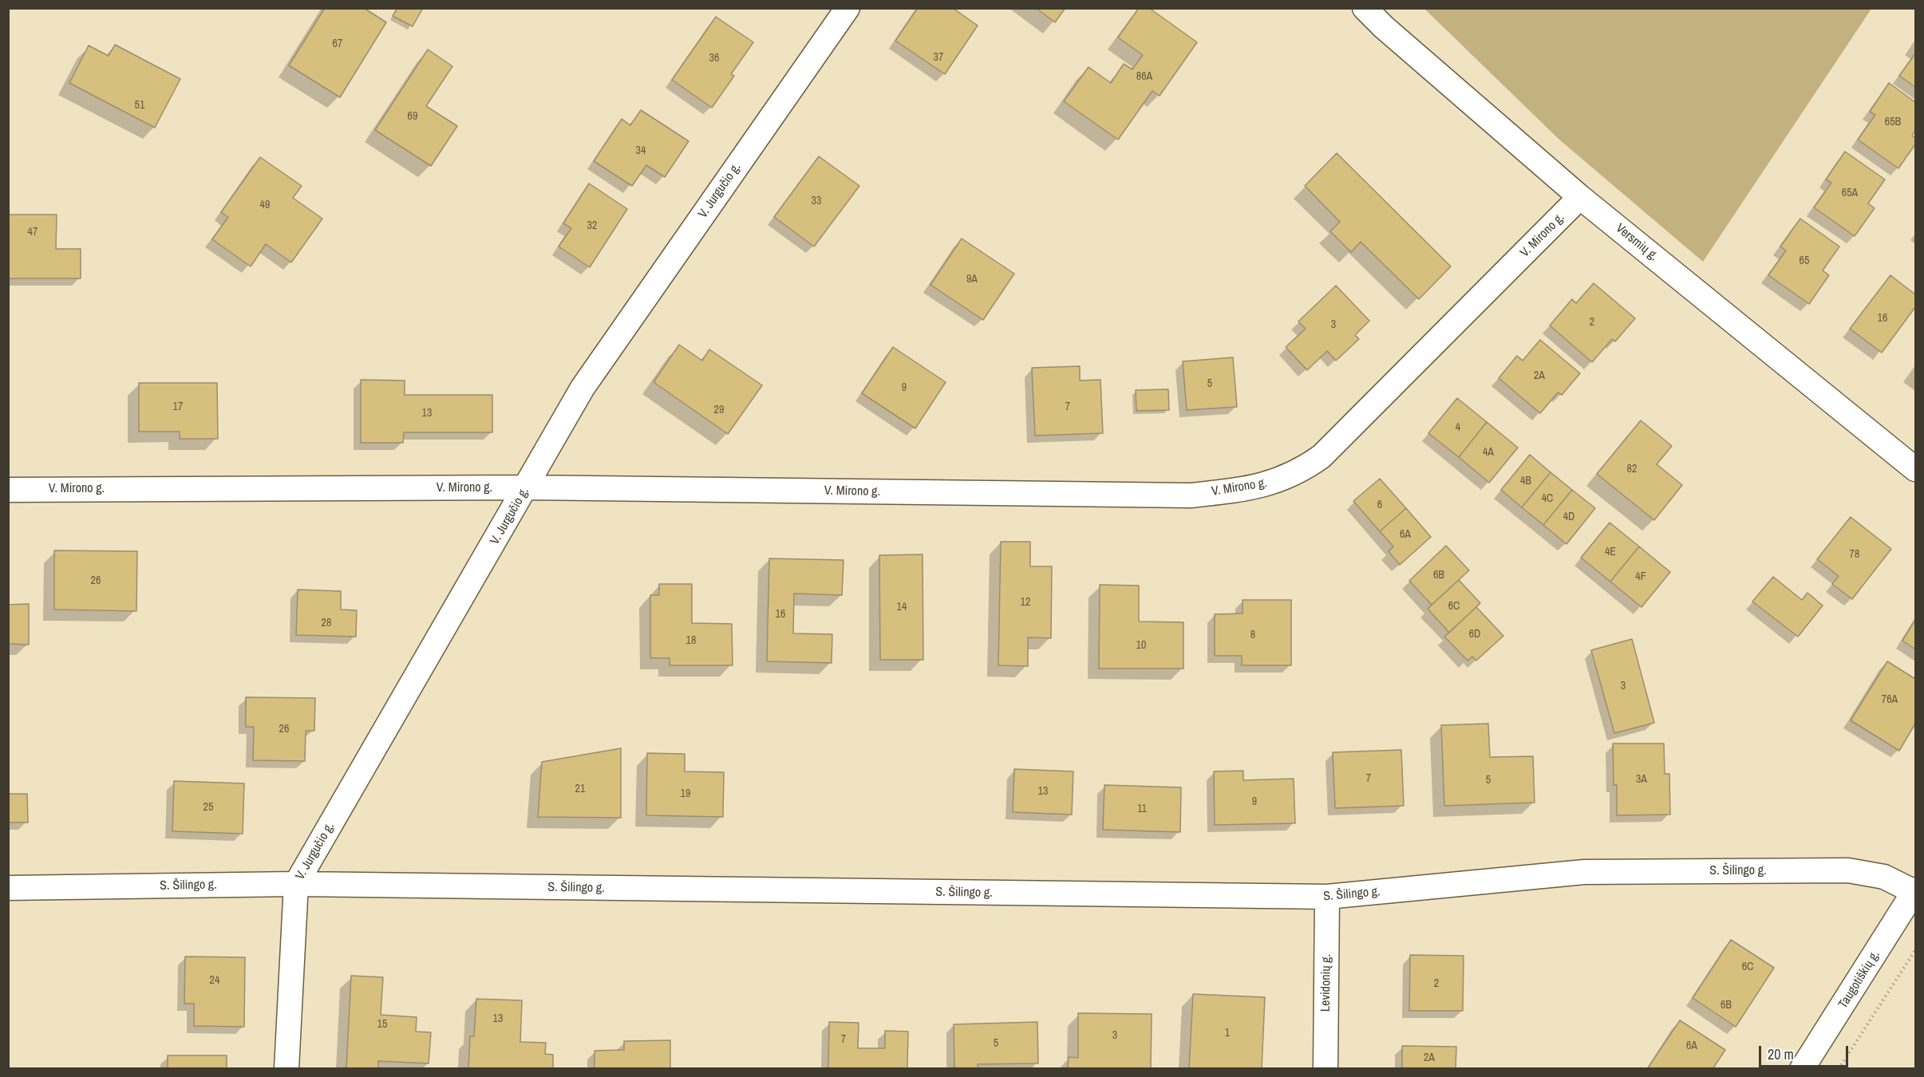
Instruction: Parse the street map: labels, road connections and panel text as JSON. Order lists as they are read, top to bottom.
{
  "streets": {
    "street": [
      "V. Jurgučio g.",
      "V. Mirono g.",
      "Versmių g.",
      "S. Šilingo g.",
      "Taugotiškių g.",
      "Levidonių g."
    ]
  },
  "crossings": [
    ["V. Jurgučio g.", "V. Mirono g."],
    ["V. Jurgučio g.", "S. Šilingo g."],
    ["V. Mirono g.", "Versmių g."],
    ["S. Šilingo g.", "Taugotiškių g."],
    ["S. Šilingo g.", "Levidonių g."]
  ],
  "house_numbers": [
    "67",
    "37",
    "36",
    "86A",
    "51",
    "69",
    "65B",
    "34",
    "65A",
    "33",
    "49",
    "32",
    "47",
    "65",
    "9A",
    "16",
    "2",
    "3",
    "2A",
    "5",
    "9",
    "17",
    "7",
    "29",
    "13",
    "4",
    "4A",
    "82",
    "4B",
    "4C",
    "6",
    "4D",
    "6A",
    "4E",
    "78",
    "6B",
    "4F",
    "26",
    "12",
    "6C",
    "14",
    "16",
    "28",
    "6D",
    "8",
    "18",
    "10",
    "3",
    "76A",
    "26",
    "7",
    "3A",
    "5",
    "21",
    "13",
    "19",
    "9",
    "25",
    "11",
    "6C",
    "24",
    "2",
    "6B",
    "13",
    "15",
    "1",
    "3",
    "7",
    "5",
    "6A",
    "2A"
  ],
  "scale_bar": "20 m"
}
